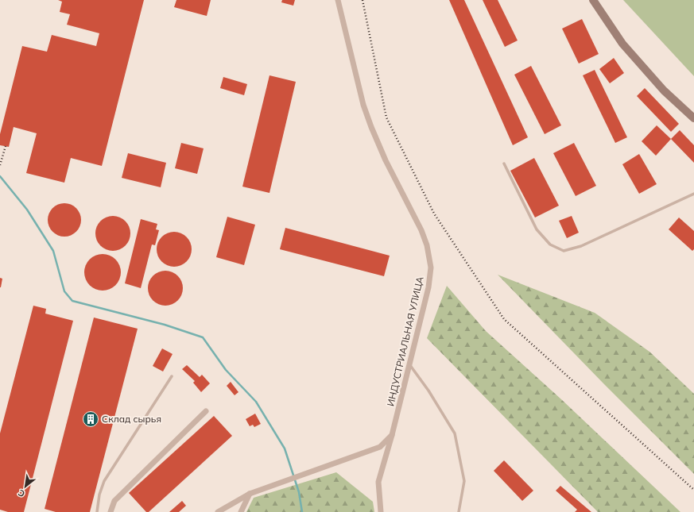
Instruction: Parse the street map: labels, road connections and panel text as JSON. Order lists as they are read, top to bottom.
{
  "streets": {
    "street": ["ИНДУСТРИАЛЬНАЯ УЛИЦА"]
  },
  "places": {
    "building": ["Склад сырья"]
  },
  "north": "bottom left"
}
